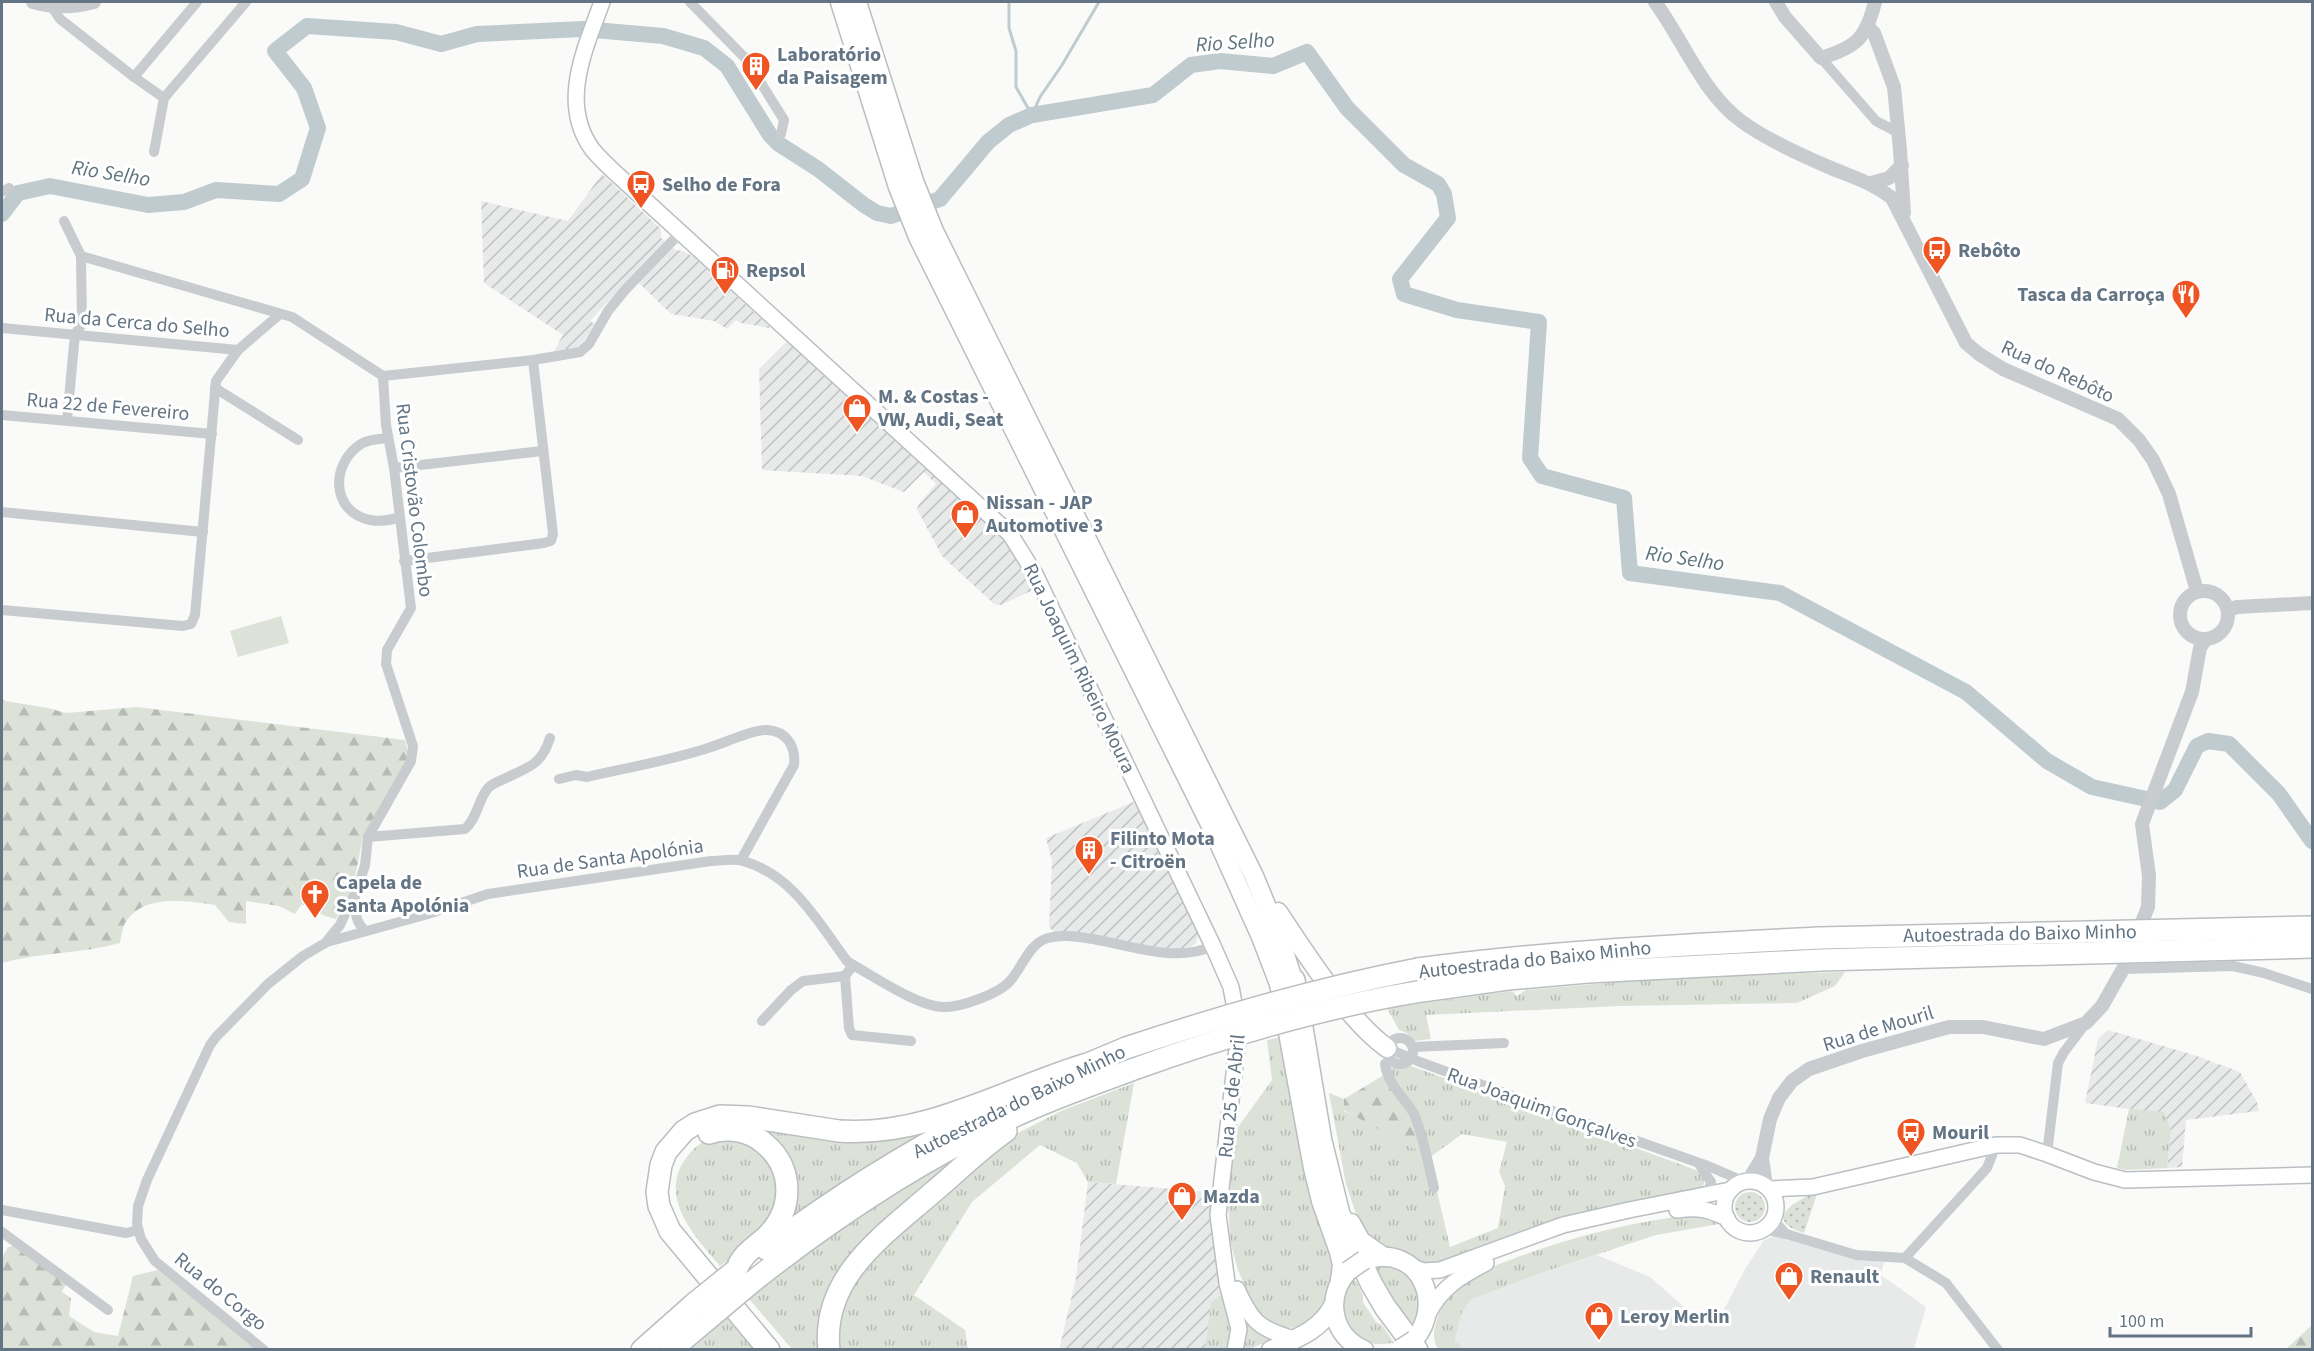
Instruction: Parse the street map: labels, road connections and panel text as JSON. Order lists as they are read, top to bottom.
{
  "streets": {
    "highway": ["Autoestrada do Baixo Minho"],
    "main road": ["Rua Joaquim Ribeiro Moura", "Rua 25 de Abril"],
    "street": [
      "Rua da Cerca do Selho",
      "Rua do Rebôto",
      "Rua 22 de Fevereiro",
      "Rua Cristovão Colombo",
      "Rua de Santa Apolónia",
      "Rua de Mouril",
      "Rua Joaquim Gonçalves",
      "Rua do Corgo"
    ]
  },
  "crossings": [
    ["Rua do Rebôto", "Rua de Mouril"],
    ["Rua Cristovão Colombo", "Rua de Santa Apolónia"],
    ["Rua Joaquim Ribeiro Moura", "Rua de Santa Apolónia"],
    ["Rua Joaquim Ribeiro Moura", "Rua 25 de Abril"],
    ["Rua de Santa Apolónia", "Rua 25 de Abril"],
    ["Rua de Santa Apolónia", "Rua do Corgo"],
    ["Rua de Mouril", "Rua Joaquim Gonçalves"]
  ],
  "water": ["Rio Selho"],
  "places": {
    "building": ["Laboratório da Paisagem", "Filinto Mota - Citroën"],
    "bus stop": ["Selho de Fora", "Rebôto", "Mouril"],
    "fuel station": ["Repsol"],
    "restaurant": ["Tasca da Carroça"],
    "shop": [
      "M. & Costas - VW, Audi, Seat",
      "Nissan - JAP Automotive 3",
      "Mazda",
      "Renault",
      "Leroy Merlin"
    ],
    "church": ["Capela de Santa Apolónia"]
  },
  "scale_bar": "100 m"
}
